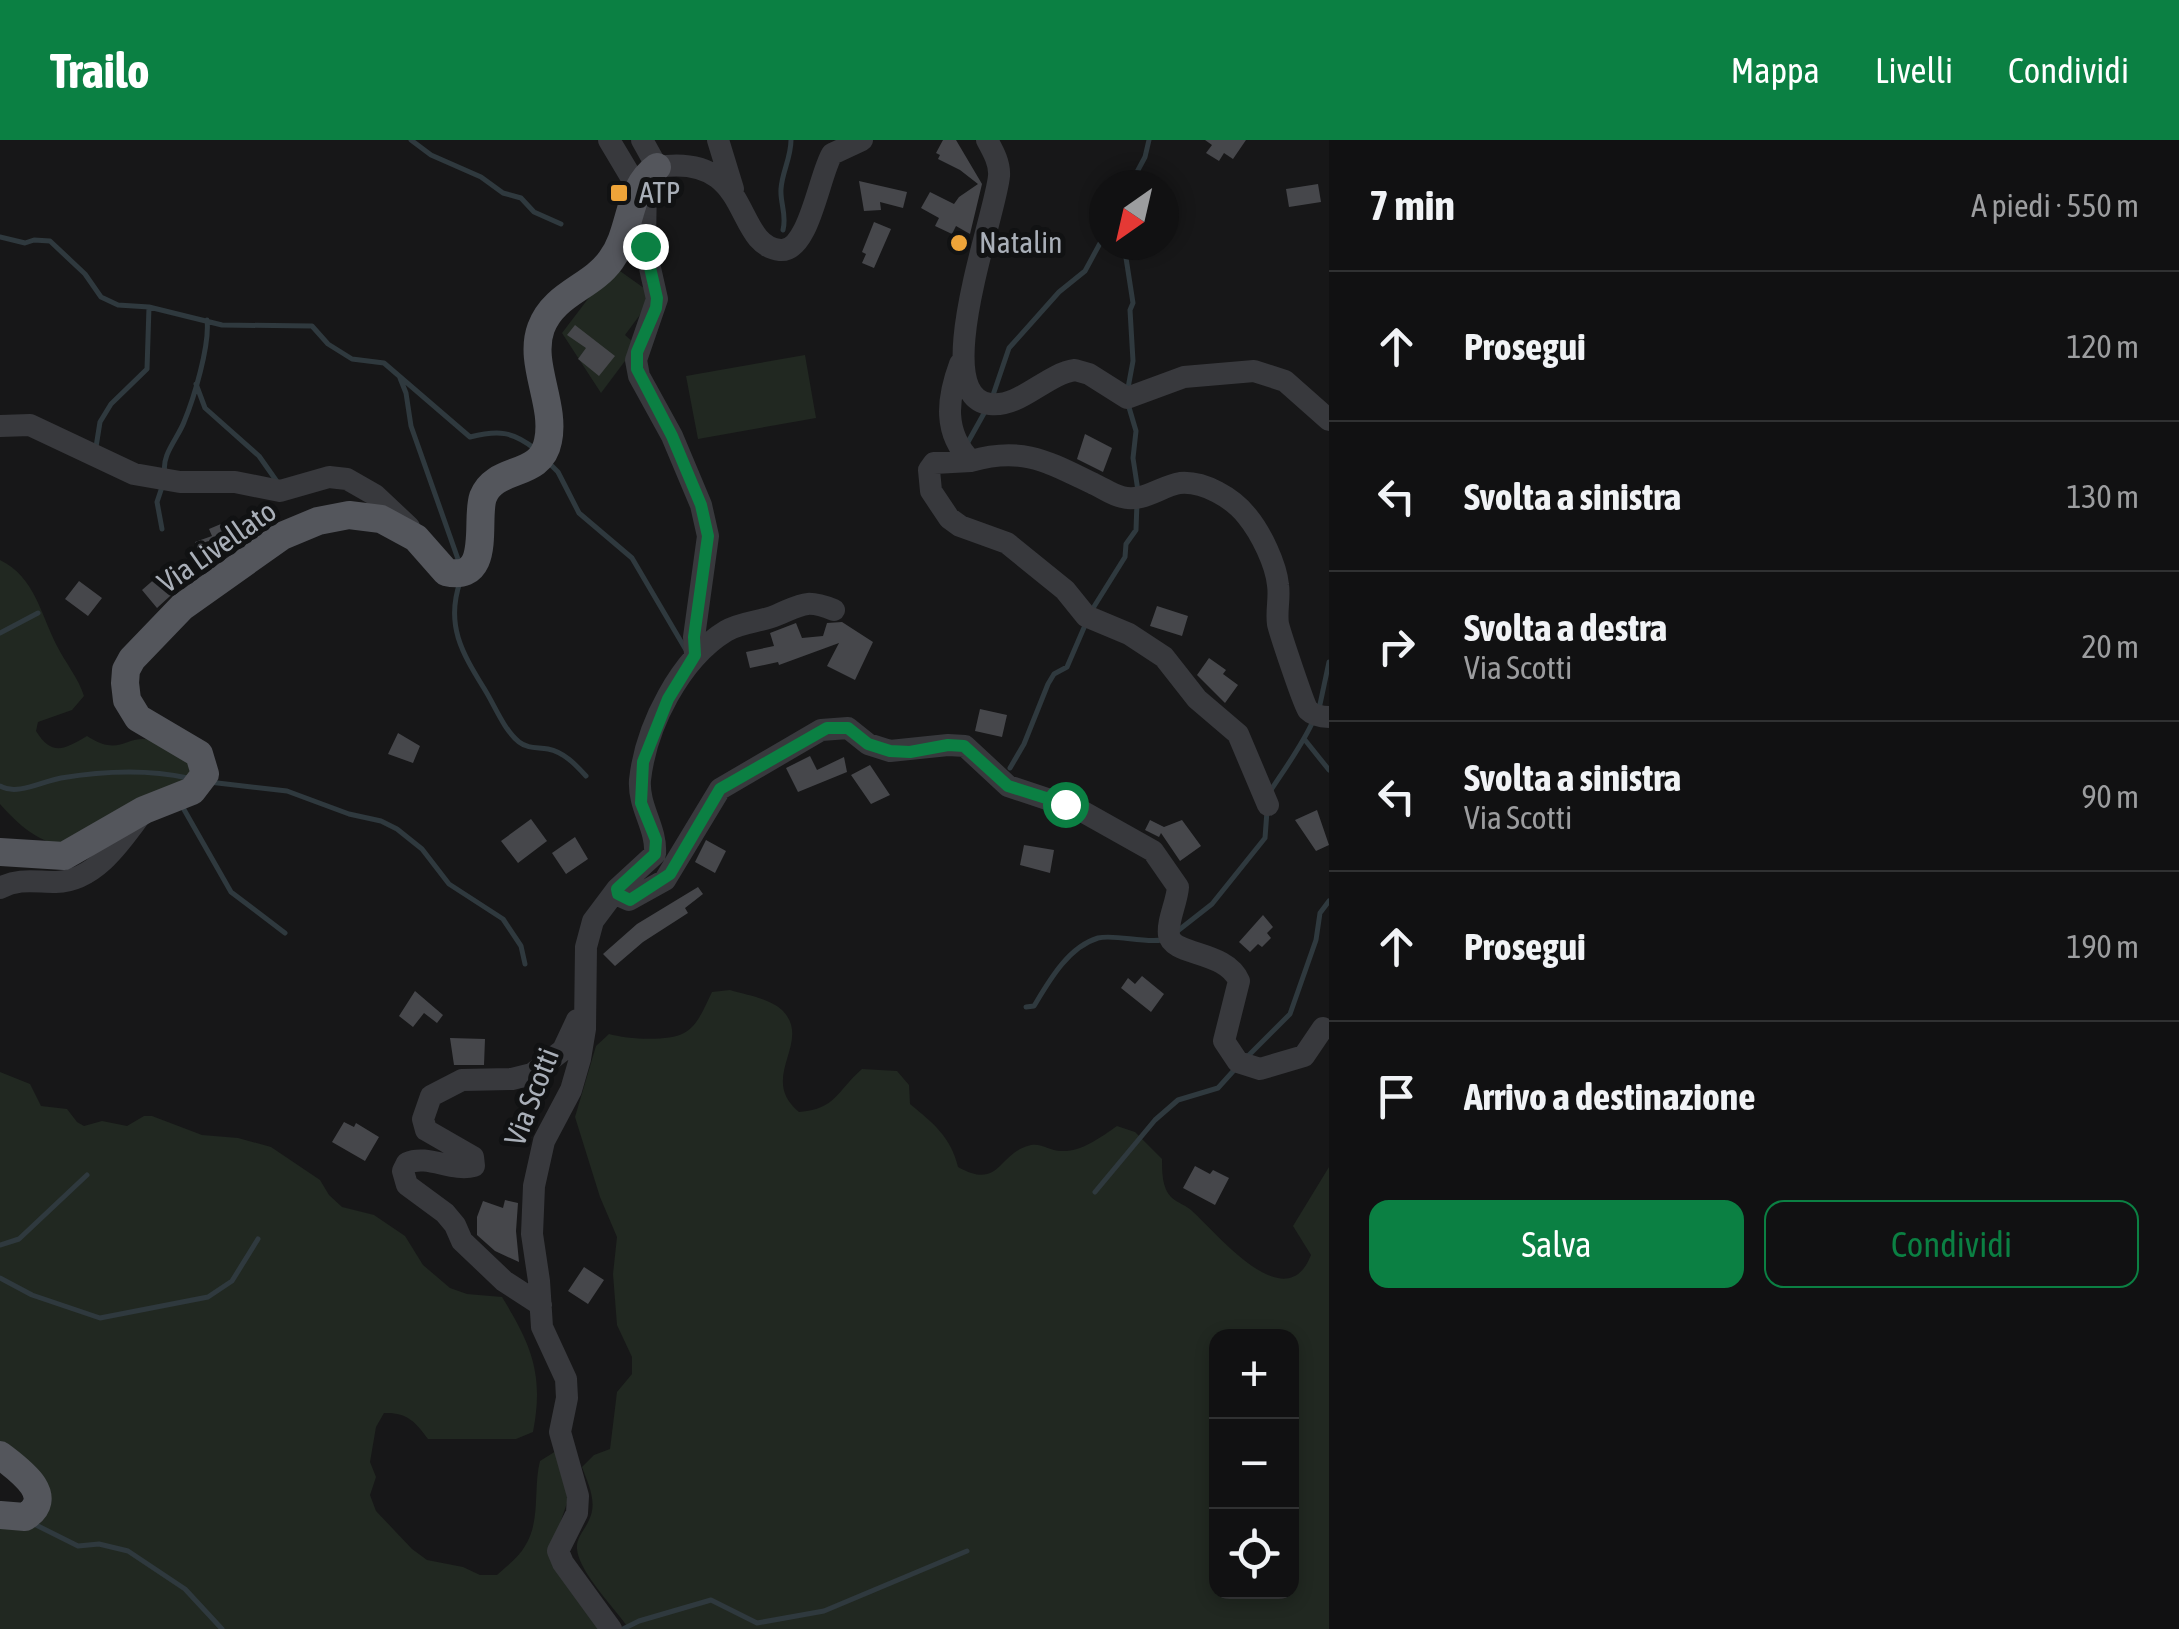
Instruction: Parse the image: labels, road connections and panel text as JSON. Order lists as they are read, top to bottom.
{
  "streets": {
    "main road": ["Via Livellato"],
    "street": ["Via Scotti"]
  },
  "places": {
    "transit": ["ATP"],
    "other": ["Natalin"]
  },
  "north": "bottom left",
  "page": {
    "header": "Trailo",
    "nav": ["Mappa", "Livelli", "Condividi"],
    "heading": ["7 min", "A piedi · 550 m"],
    "list": [
      ["Prosegui", "120 m"],
      ["Svolta a sinistra", "130 m"],
      ["Svolta a destra", "Via Scotti", "20 m"],
      ["Svolta a sinistra", "Via Scotti", "90 m"],
      ["Prosegui", "190 m"],
      "Arrivo a destinazione"
    ],
    "buttons": ["Salva", "Condividi"],
    "map_buttons": ["+", "−"]
  }
}
